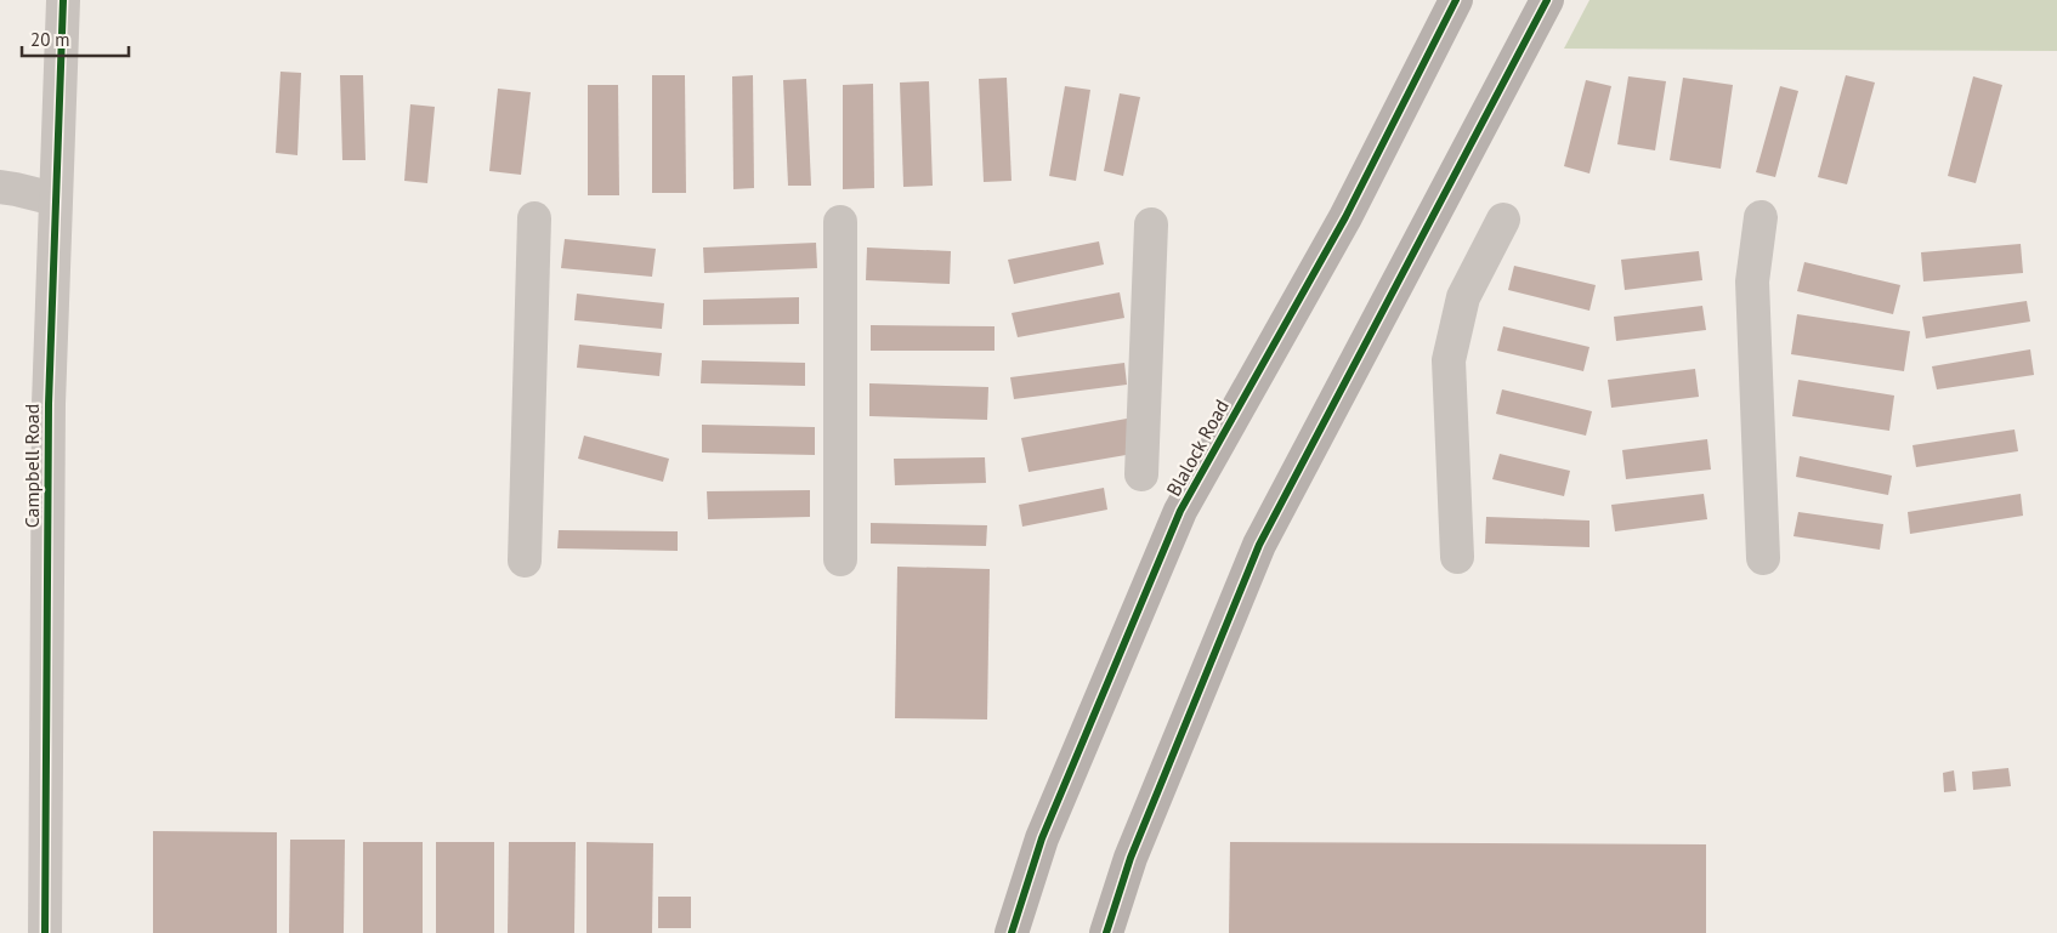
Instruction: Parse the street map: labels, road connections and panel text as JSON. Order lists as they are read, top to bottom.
{
  "streets": {
    "main road": ["Blalock Road"],
    "street": ["Campbell Road"]
  },
  "scale_bar": "20 m"
}
